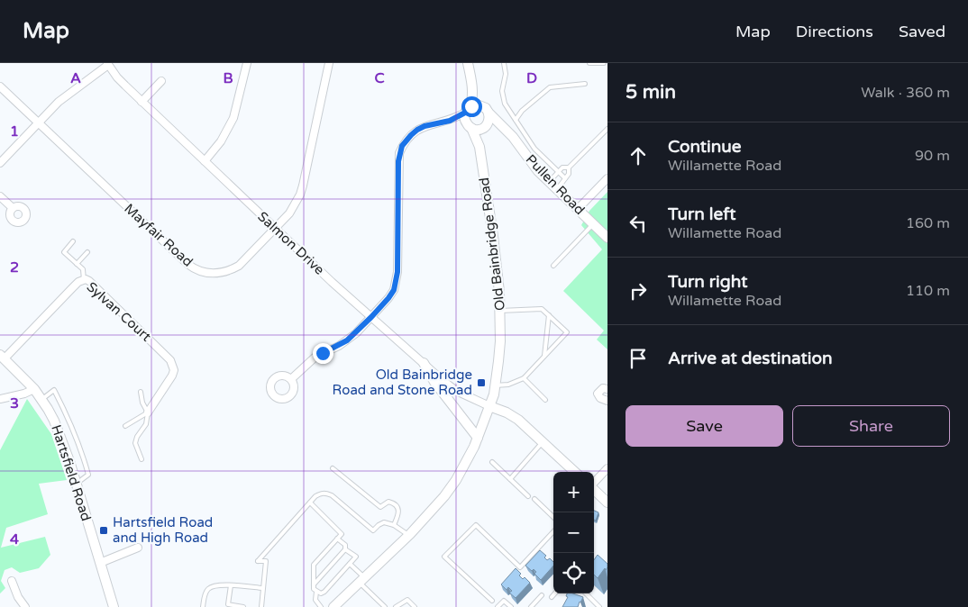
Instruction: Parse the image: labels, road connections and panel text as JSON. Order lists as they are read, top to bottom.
{
  "streets": {
    "main road": ["Pullen Road", "Old Bainbridge Road", "Hartsfield Road"],
    "street": ["Mayfair Road", "Salmon Drive", "Sylvan Court"]
  },
  "crossings": [
    ["Pullen Road", "Old Bainbridge Road"],
    ["Mayfair Road", "Salmon Drive"],
    ["Salmon Drive", "Old Bainbridge Road"],
    ["Sylvan Court", "Hartsfield Road"]
  ],
  "places": {
    "transit": ["Old Bainbridge Road and Stone Road", "Hartsfield Road and High Road"]
  },
  "page": {
    "header": "Map",
    "nav": ["Map", "Directions", "Saved"],
    "heading": ["5 min", "Walk · 360 m"],
    "list": [
      ["Continue", "Willamette Road", "90 m"],
      ["Turn left", "Willamette Road", "160 m"],
      ["Turn right", "Willamette Road", "110 m"],
      "Arrive at destination"
    ],
    "buttons": ["Save", "Share"],
    "map_buttons": ["+", "−"]
  },
  "grid": {
    "columns": [
      "A",
      "B",
      "C",
      "D"
    ],
    "rows": [
      "1",
      "2",
      "3",
      "4"
    ]
  }
}
